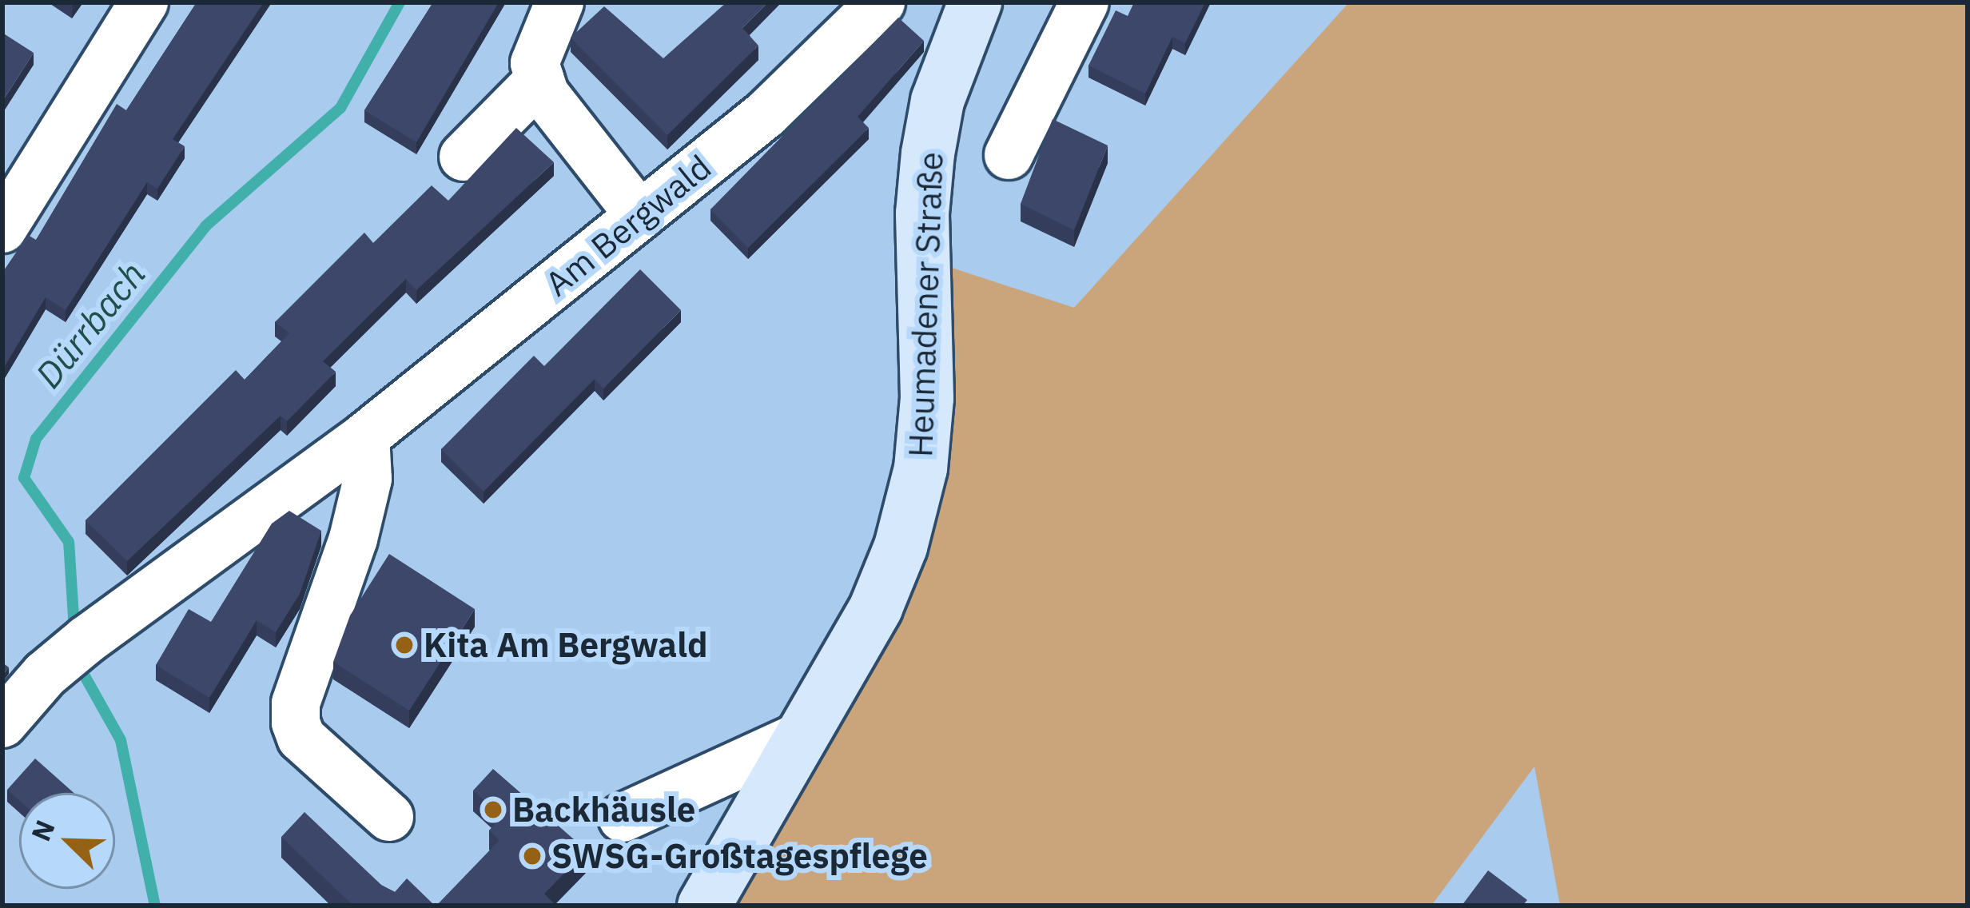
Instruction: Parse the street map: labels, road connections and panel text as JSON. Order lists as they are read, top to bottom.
{
  "streets": {
    "main road": ["Heumadener Straße"],
    "street": ["Am Bergwald"]
  },
  "water": ["Dürrbach"],
  "places": ["Kita Am Bergwald", "Backhäusle", "SWSG-Großtagespflege"],
  "north": "top left"
}
